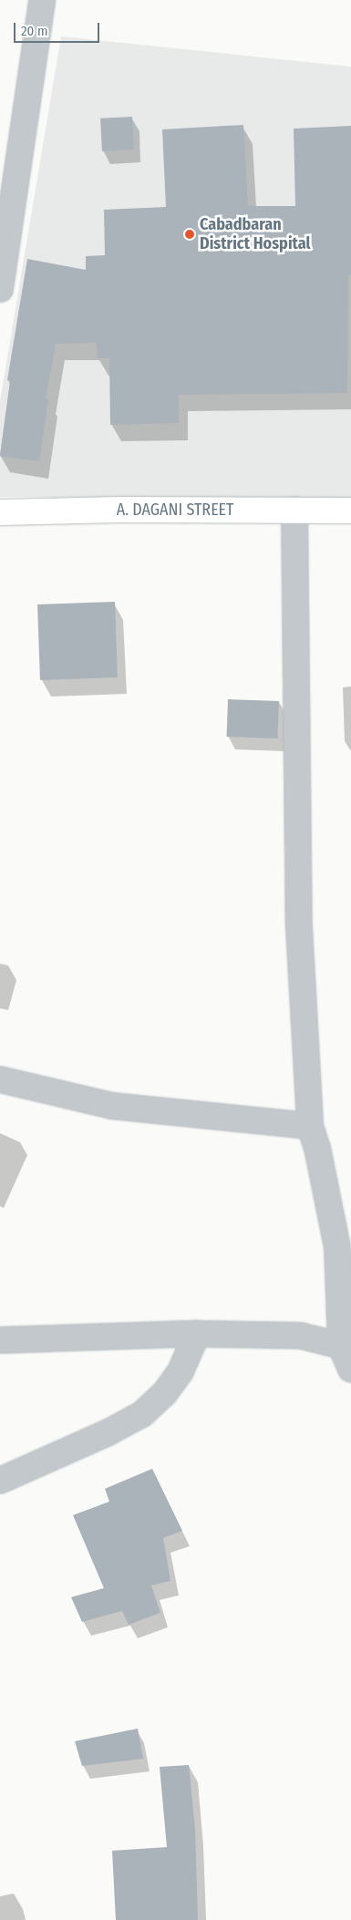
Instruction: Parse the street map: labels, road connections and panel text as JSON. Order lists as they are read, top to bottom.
{
  "streets": {
    "street": ["A. DAGANI STREET"]
  },
  "places": ["Cabadbaran District Hospital"],
  "scale_bar": "20 m"
}
